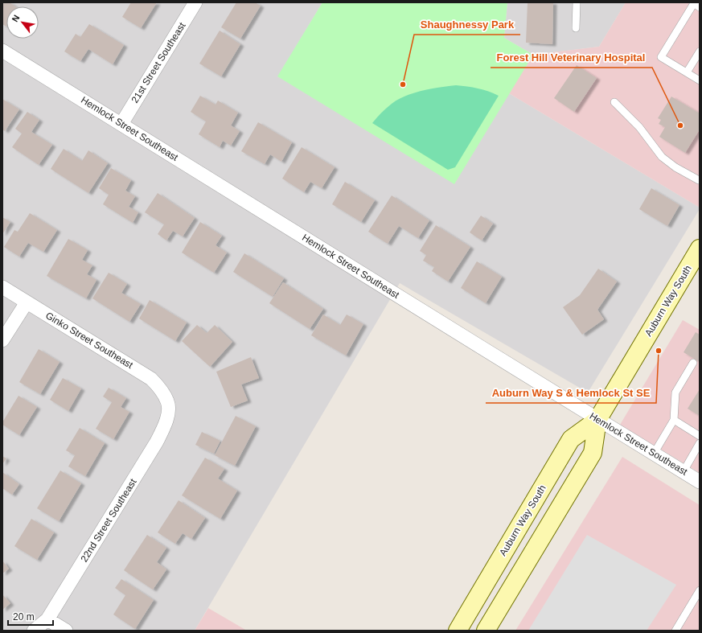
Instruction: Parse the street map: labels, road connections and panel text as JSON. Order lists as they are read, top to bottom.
{
  "streets": {
    "main road": ["Auburn Way South"],
    "street": [
      "21st Street Southeast",
      "Hemlock Street Southeast",
      "Ginko Street Southeast",
      "22nd Street Southeast"
    ]
  },
  "crossings": [
    ["21st Street Southeast", "Hemlock Street Southeast"],
    ["Hemlock Street Southeast", "Auburn Way South"],
    ["Ginko Street Southeast", "22nd Street Southeast"]
  ],
  "places": ["Shaughnessy Park", "Forest Hill Veterinary Hospital", "Auburn Way S & Hemlock St SE"],
  "scale_bar": "20 m",
  "north": "top left"
}
